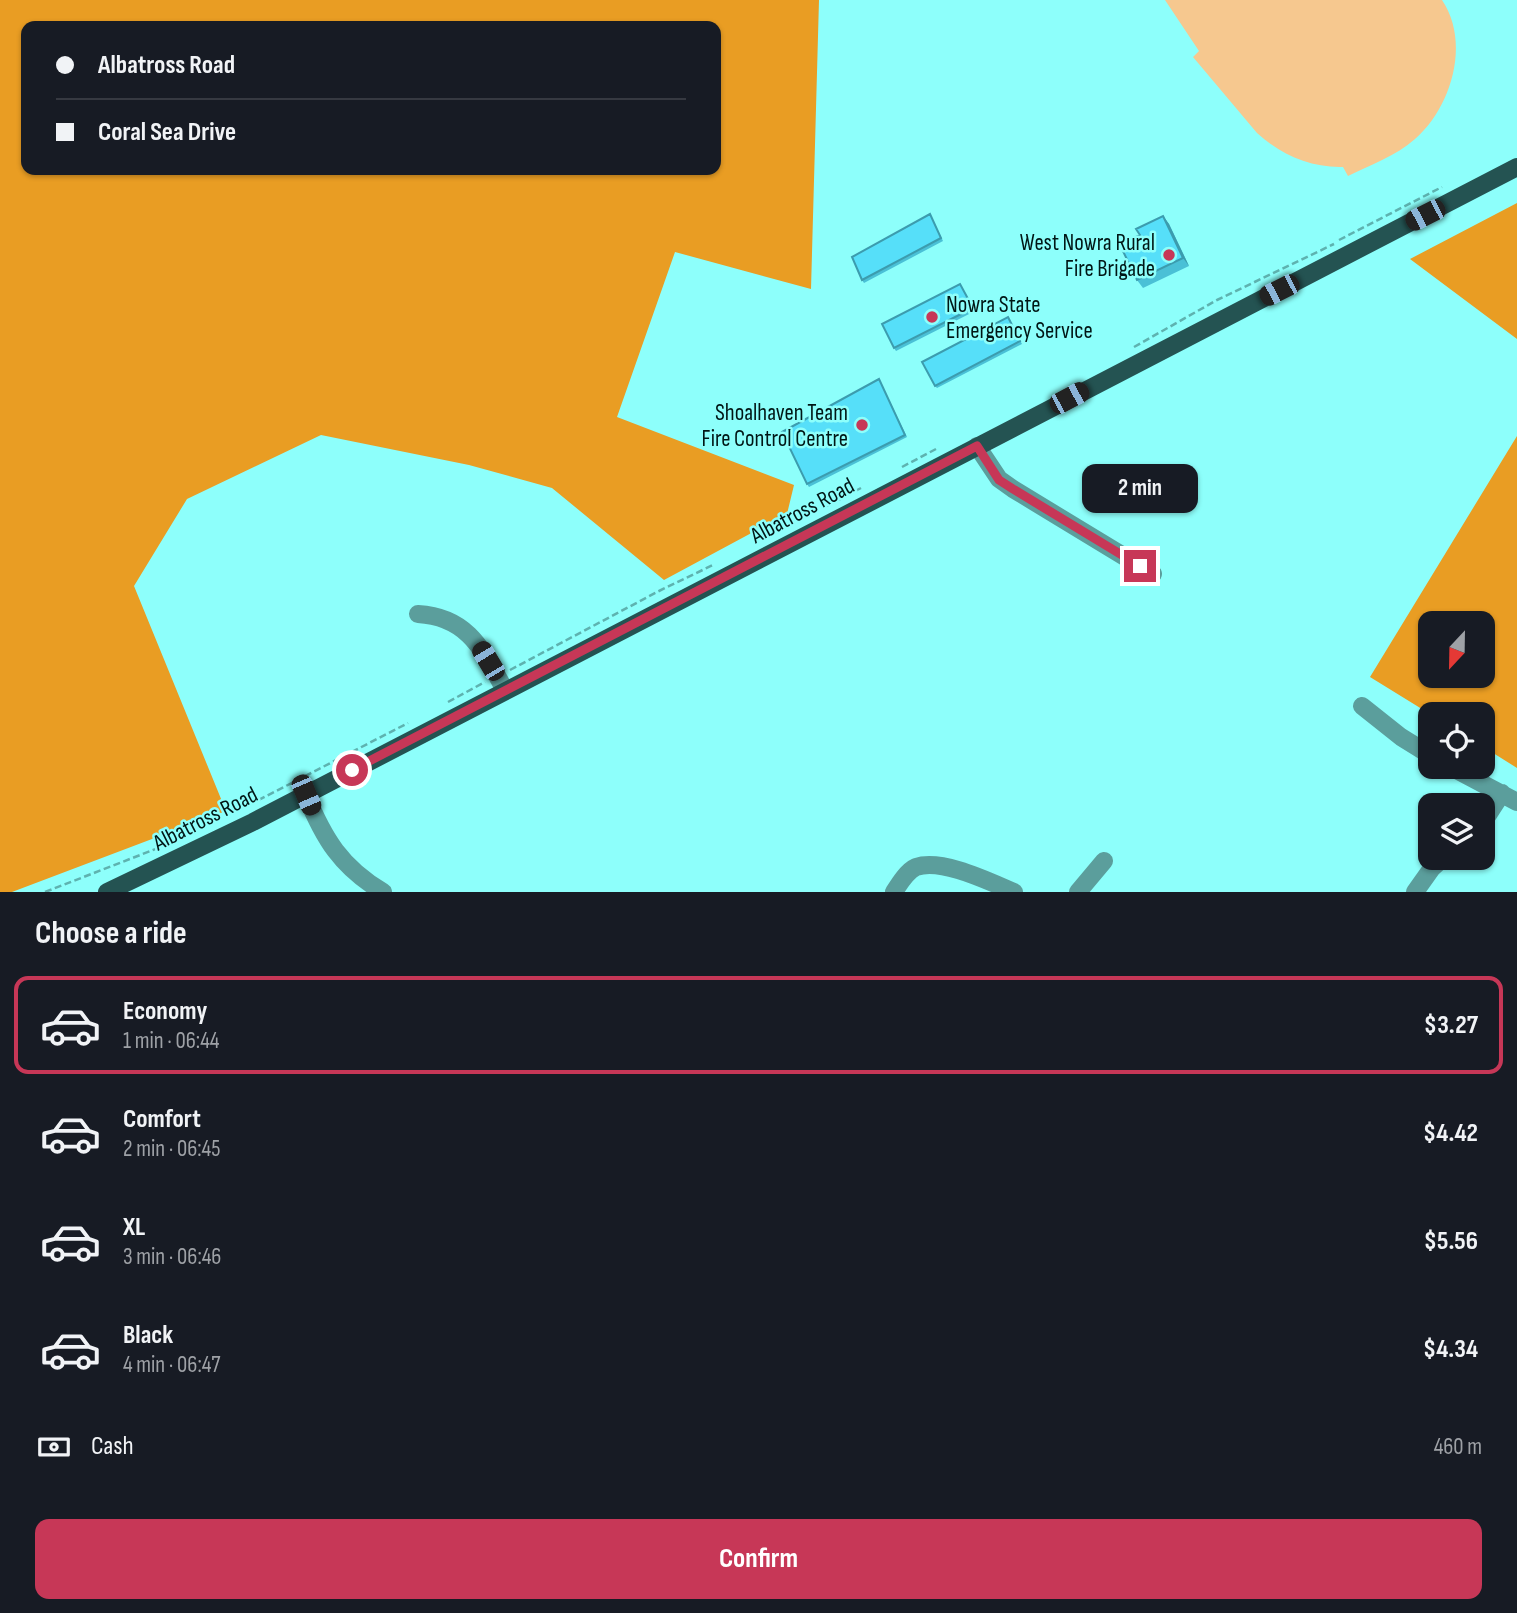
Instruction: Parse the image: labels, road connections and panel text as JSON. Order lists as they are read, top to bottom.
{
  "streets": {
    "main road": ["Albatross Road"]
  },
  "places": ["West Nowra Rural Fire Brigade", "Nowra State Emergency Service", "Shoalhaven Team Fire Control Centre"],
  "north": "bottom",
  "page": {
    "banner": ["Albatross Road", "Coral Sea Drive"],
    "bubble": "2 min",
    "heading": "Choose a ride",
    "list": [
      {
        "name": "Economy",
        "note": "1 min · 06:44",
        "value": "$3.27"
      },
      {
        "name": "Comfort",
        "note": "2 min · 06:45",
        "value": "$4.42"
      },
      {
        "name": "XL",
        "note": "3 min · 06:46",
        "value": "$5.56"
      },
      {
        "name": "Black",
        "note": "4 min · 06:47",
        "value": "$4.34"
      }
    ],
    "pay": ["Cash", "460 m"],
    "buttons": "Confirm"
  }
}
